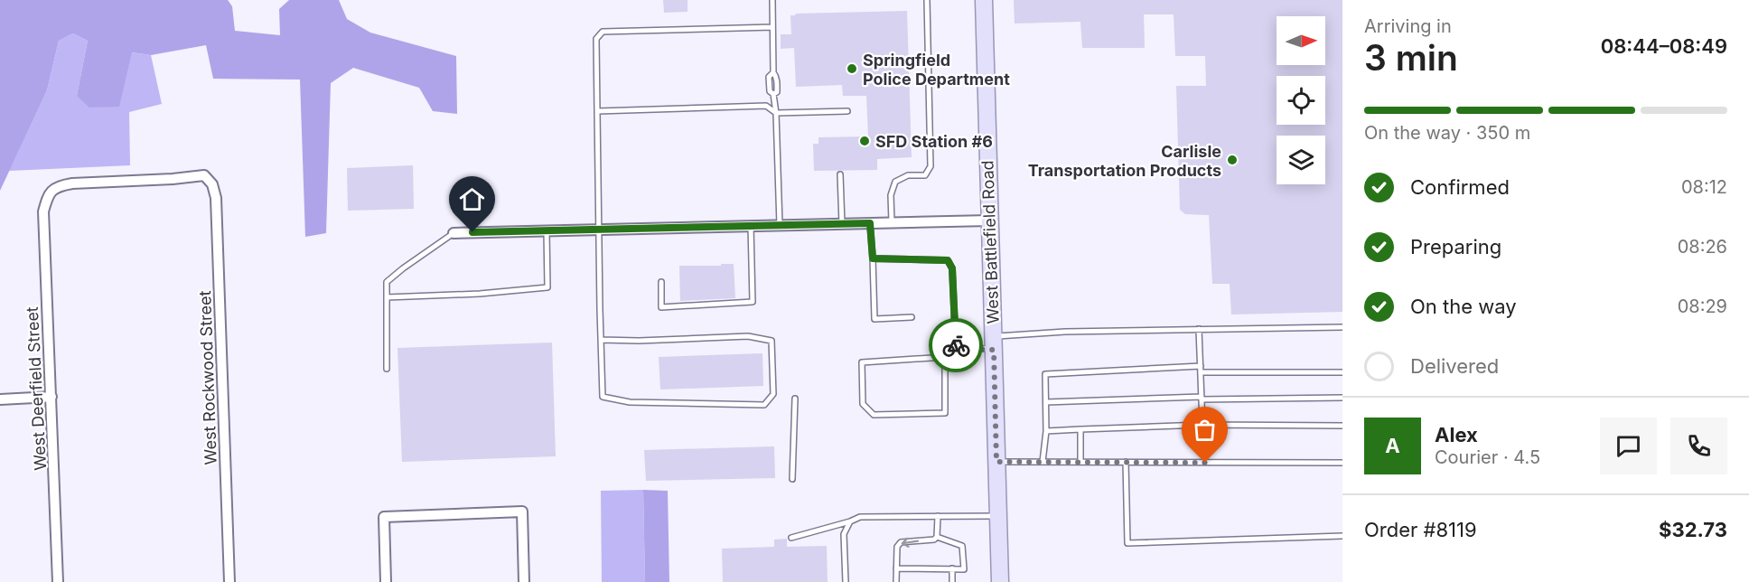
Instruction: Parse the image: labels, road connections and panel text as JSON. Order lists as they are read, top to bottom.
{
  "streets": {
    "main road": ["West Battlefield Road"],
    "street": ["West Rockwood Street", "West Deerfield Street"]
  },
  "crossings": [
    ["West Rockwood Street", "West Deerfield Street"]
  ],
  "places": ["Springfield Police Department", "SFD Station #6", "Carlisle Transportation Products"],
  "north": "right",
  "page": {
    "heading": ["3 min", "Arriving in", "08:44–08:49"],
    "panel": [
      "Alex",
      "Courier · 4.5",
      "Order #8119",
      "$32.73"
    ],
    "bar": "On the way · 350 m",
    "list": [
      ["Confirmed", "08:12"],
      ["Preparing", "08:26"],
      ["On the way", "08:29"],
      "Delivered"
    ],
    "round": "A"
  }
}
